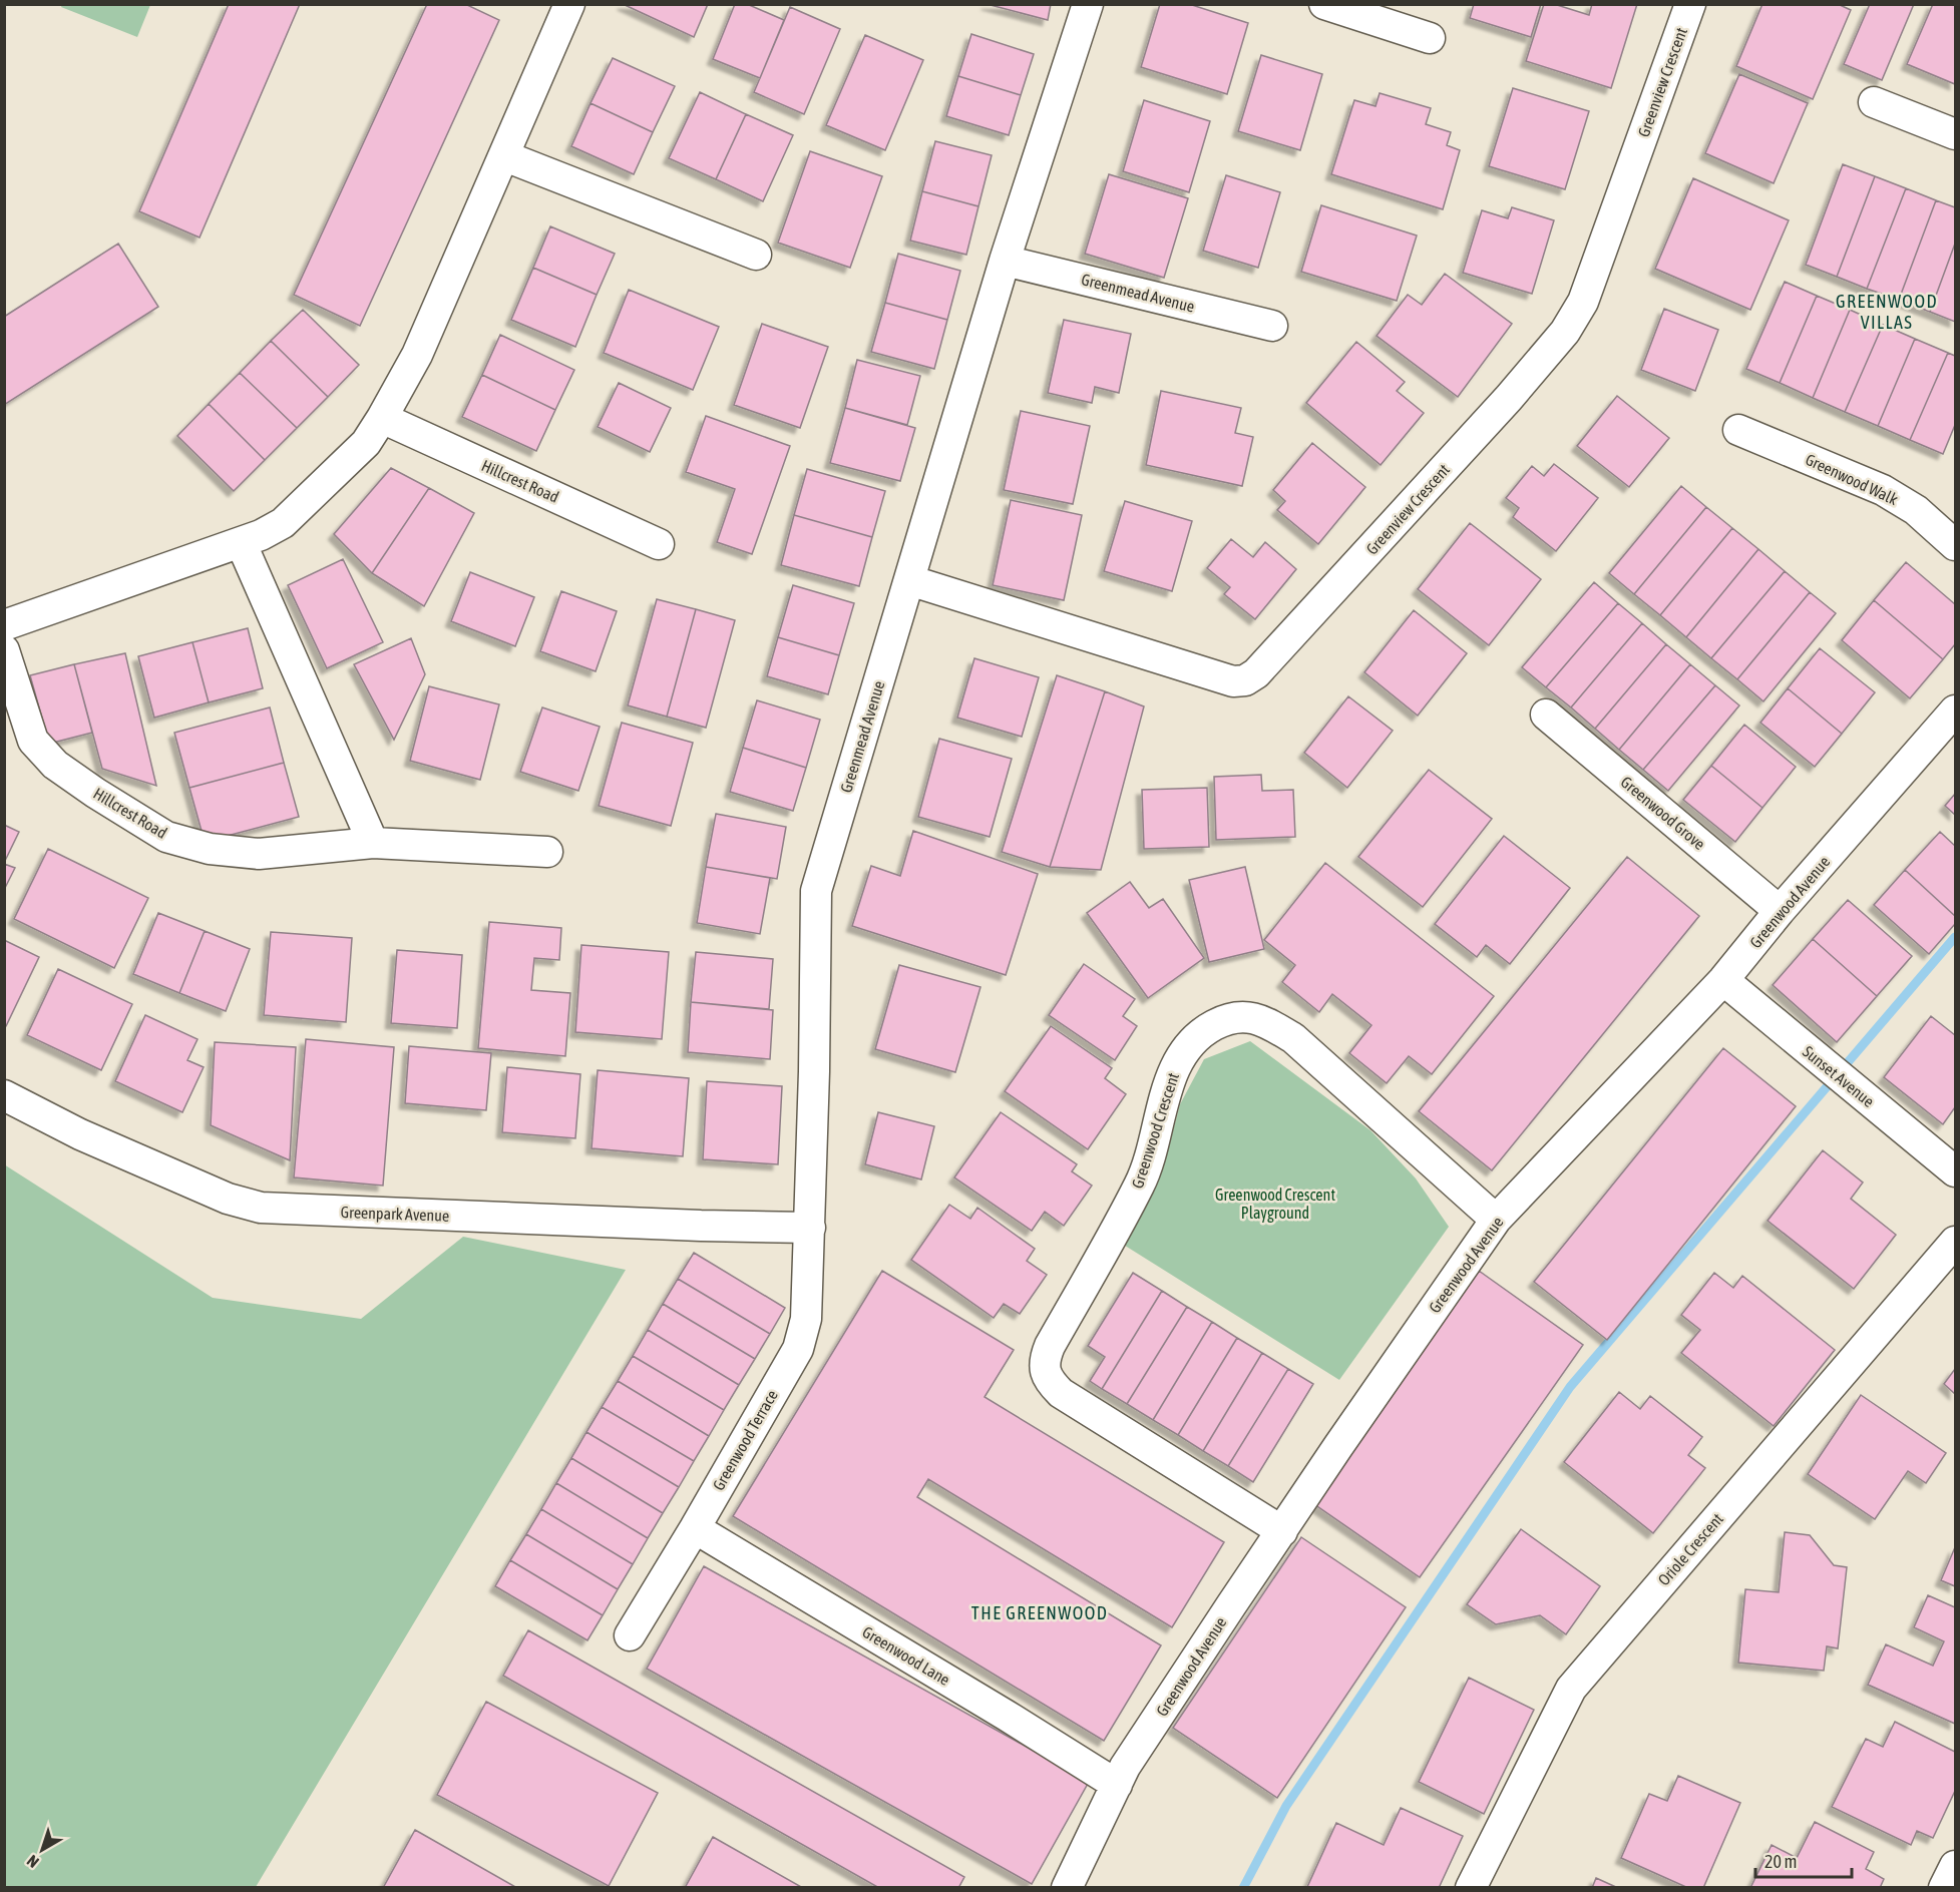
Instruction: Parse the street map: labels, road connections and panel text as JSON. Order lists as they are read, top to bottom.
{
  "streets": {
    "street": [
      "Greenview Crescent",
      "Greenmead Avenue",
      "Greenwood Walk",
      "Hillcrest Road",
      "Greenwood Grove",
      "Greenwood Avenue",
      "Sunset Avenue",
      "Greenwood Crescent",
      "Greenpark Avenue",
      "Greenwood Terrace",
      "Oriole Crescent",
      "Greenwood Lane"
    ]
  },
  "crossings": [
    ["Greenview Crescent", "Greenmead Avenue"],
    ["Greenmead Avenue", "Greenpark Avenue"],
    ["Greenmead Avenue", "Greenwood Terrace"],
    ["Greenwood Grove", "Greenwood Avenue"],
    ["Greenwood Avenue", "Sunset Avenue"],
    ["Greenwood Avenue", "Greenwood Crescent"],
    ["Greenwood Avenue", "Greenwood Lane"],
    ["Greenpark Avenue", "Greenwood Terrace"],
    ["Greenwood Terrace", "Greenwood Lane"]
  ],
  "districts": ["GREENWOOD VILLAS", "THE GREENWOOD"],
  "parks": ["Greenwood Crescent Playground"],
  "scale_bar": "20 m",
  "north": "bottom left"
}
